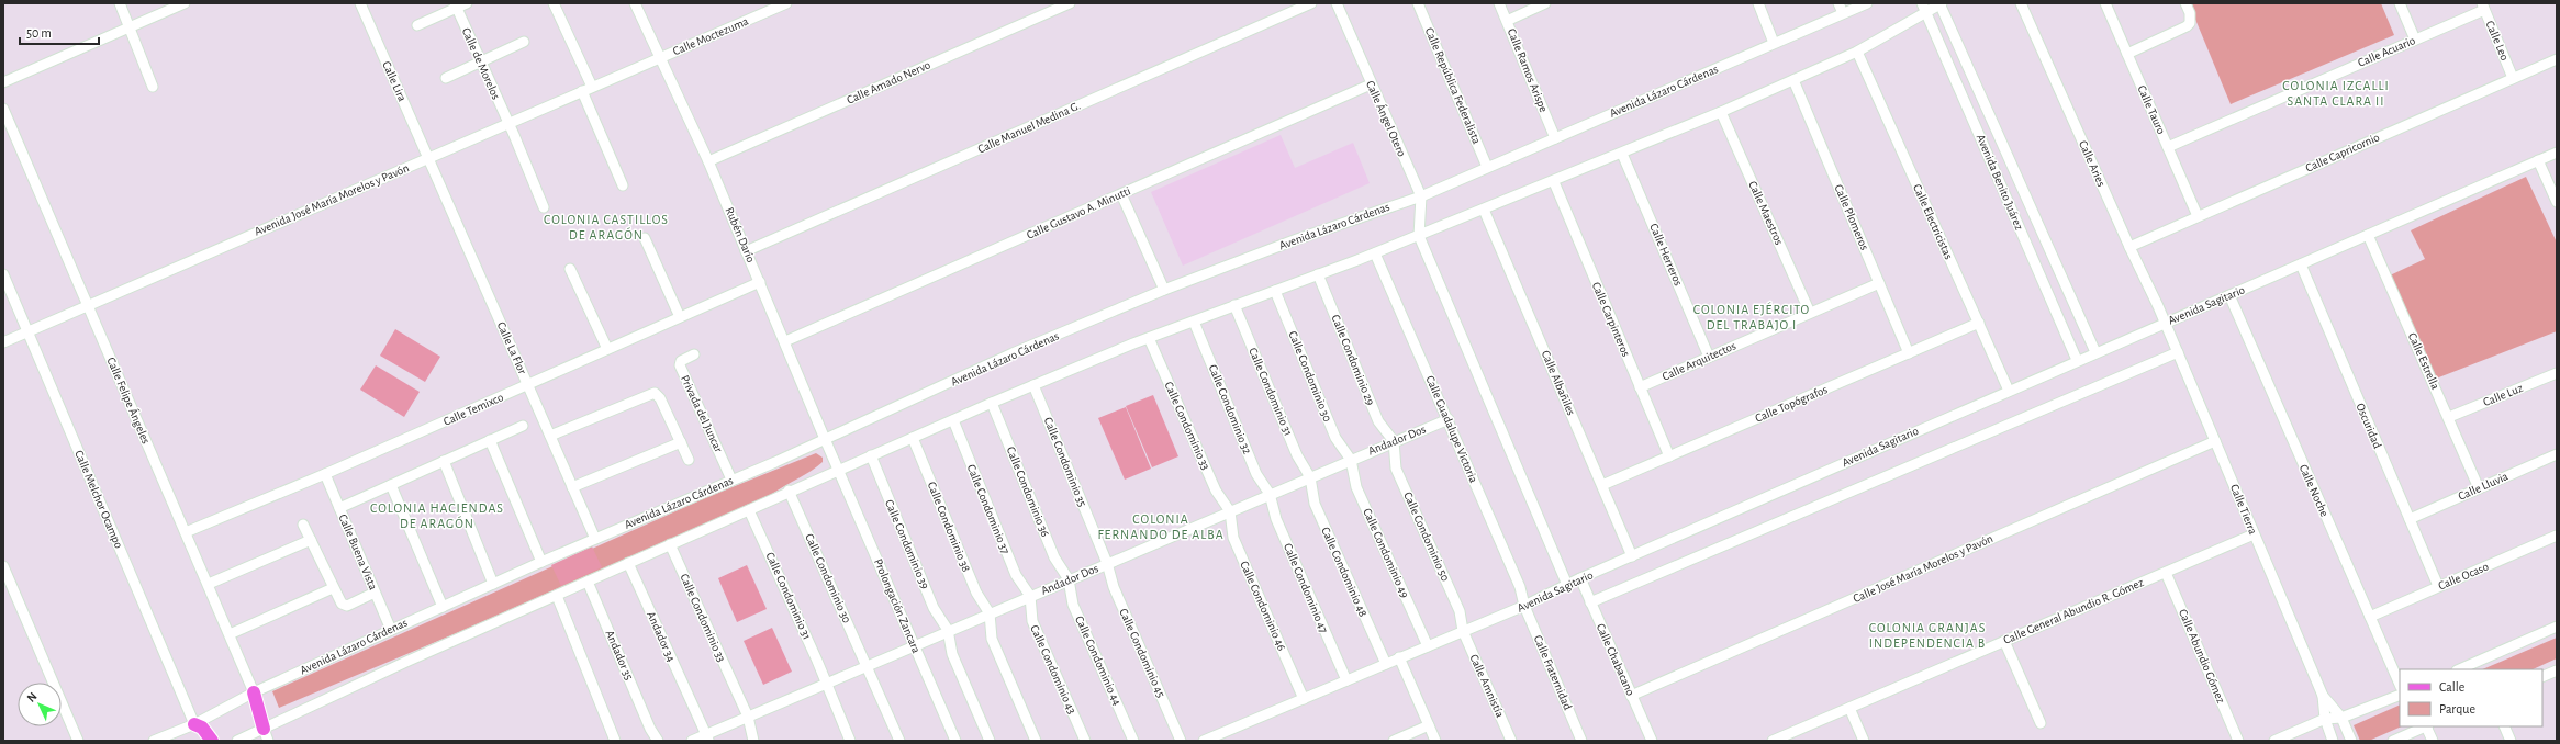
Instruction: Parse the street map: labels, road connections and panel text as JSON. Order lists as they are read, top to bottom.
{
  "streets": {
    "street": [
      "Calle Moctezuma",
      "Calle Leo",
      "Calle Acuario",
      "Calle de Morelos",
      "Calle Ramos Arispe",
      "Calle Lira",
      "Calle Amado Nervo",
      "Calle República Federalista",
      "Avenida Lázaro Cárdenas",
      "Calle Tauro",
      "Calle Ángel Otero",
      "Calle Manuel Medina G.",
      "Calle Capricornio",
      "Calle Aries",
      "Avenida Benito Juárez",
      "Avenida José María Morelos y Pavón",
      "Calle Gustavo A. Minutti",
      "Calle Maestros",
      "Calle Plomeros",
      "Calle Electricistas",
      "Rubén Darío",
      "Calle Herreros",
      "Avenida Sagitario",
      "Calle Carpinteros",
      "Calle La Flor",
      "Calle Condominio 29",
      "Calle Arquitectos",
      "Calle Estrella",
      "Calle Condominio 30",
      "Calle Albañiles",
      "Calle Condominio 31",
      "Calle Luz",
      "Calle Felipe Ángeles",
      "Calle Topógrafos",
      "Calle Temixco",
      "Calle Condominio 32",
      "Privada del Juncar",
      "Calle Condominio 33",
      "Oscuridad",
      "Calle Guadalupe Victoria",
      "Andador Dos",
      "Calle Condominio 35",
      "Calle Lluvia",
      "Calle Noche",
      "Calle Condominio 36",
      "Calle Melchor Ocampo",
      "Calle Condominio 37",
      "Calle Tierra",
      "Calle Condominio 38",
      "Calle Condominio 50",
      "Calle Condominio 39",
      "Calle Buena Vista",
      "Calle Condominio 49",
      "Calle José María Morelos y Pavón",
      "Calle Condominio 48",
      "Calle Ocaso",
      "Calle Condominio 47",
      "Prolongación Zancara",
      "Calle Condominio 46",
      "Calle General Abundio R. Gómez",
      "Andador 34",
      "Calle Condominio 45",
      "Andador 35",
      "Calle Abundio Gómez",
      "Calle Chabacano",
      "Calle Condominio 44",
      "Calle Condominio 43",
      "Calle Fraternidad",
      "Calle Amnistía"
    ]
  },
  "crossings": [
    ["Calle Moctezuma", "Avenida José María Morelos y Pavón"],
    ["Calle Moctezuma", "Rubén Darío"],
    ["Calle Leo", "Calle Acuario"],
    ["Calle Leo", "Calle Capricornio"],
    ["Calle Acuario", "Calle Tauro"],
    ["Calle de Morelos", "Avenida José María Morelos y Pavón"],
    ["Calle Ramos Arispe", "Avenida Lázaro Cárdenas"],
    ["Calle Lira", "Avenida José María Morelos y Pavón"],
    ["Calle Lira", "Calle La Flor"],
    ["Calle Amado Nervo", "Rubén Darío"],
    ["Calle República Federalista", "Avenida Lázaro Cárdenas"],
    ["Avenida Lázaro Cárdenas", "Calle Ángel Otero"],
    ["Avenida Lázaro Cárdenas", "Rubén Darío"],
    ["Avenida Lázaro Cárdenas", "Calle La Flor"],
    ["Avenida Lázaro Cárdenas", "Calle Felipe Ángeles"],
    ["Avenida Lázaro Cárdenas", "Privada del Juncar"],
    ["Avenida Lázaro Cárdenas", "Calle Melchor Ocampo"],
    ["Avenida Lázaro Cárdenas", "Calle Buena Vista"],
    ["Calle Tauro", "Calle Capricornio"],
    ["Calle Ángel Otero", "Calle Gustavo A. Minutti"],
    ["Calle Manuel Medina G.", "Rubén Darío"],
    ["Calle Capricornio", "Calle Aries"],
    ["Calle Aries", "Avenida Sagitario"],
    ["Calle Aries", "Calle Tierra"],
    ["Avenida Benito Juárez", "Avenida Sagitario"],
    ["Avenida José María Morelos y Pavón", "Rubén Darío"],
    ["Avenida José María Morelos y Pavón", "Calle La Flor"],
    ["Avenida José María Morelos y Pavón", "Calle Felipe Ángeles"],
    ["Avenida José María Morelos y Pavón", "Calle Melchor Ocampo"],
    ["Calle Gustavo A. Minutti", "Rubén Darío"],
    ["Calle Maestros", "Calle Arquitectos"],
    ["Calle Plomeros", "Calle Arquitectos"],
    ["Calle Plomeros", "Calle Topógrafos"],
    ["Calle Electricistas", "Avenida Sagitario"],
    ["Calle Electricistas", "Calle Topógrafos"],
    ["Rubén Darío", "Calle Temixco"],
    ["Rubén Darío", "Prolongación Zancara"],
    ["Calle Herreros", "Calle Arquitectos"],
    ["Avenida Sagitario", "Calle Estrella"],
    ["Avenida Sagitario", "Calle Albañiles"],
    ["Avenida Sagitario", "Oscuridad"],
    ["Avenida Sagitario", "Calle Guadalupe Victoria"],
    ["Avenida Sagitario", "Calle Noche"],
    ["Avenida Sagitario", "Calle Tierra"],
    ["Avenida Sagitario", "Calle Condominio 50"],
    ["Avenida Sagitario", "Calle Condominio 49"],
    ["Avenida Sagitario", "Calle Condominio 48"],
    ["Avenida Sagitario", "Calle Condominio 47"],
    ["Avenida Sagitario", "Calle Condominio 46"],
    ["Avenida Sagitario", "Calle Chabacano"],
    ["Avenida Sagitario", "Calle Fraternidad"],
    ["Avenida Sagitario", "Calle Amnistía"],
    ["Calle Carpinteros", "Calle Arquitectos"],
    ["Calle Carpinteros", "Calle Topógrafos"],
    ["Calle La Flor", "Calle Temixco"],
    ["Calle Condominio 29", "Andador Dos"],
    ["Calle Condominio 29", "Calle Condominio 50"],
    ["Calle Estrella", "Calle Luz"],
    ["Calle Estrella", "Calle Lluvia"],
    ["Calle Condominio 30", "Andador Dos"],
    ["Calle Condominio 30", "Calle Condominio 49"],
    ["Calle Albañiles", "Calle Topógrafos"],
    ["Calle Condominio 31", "Andador Dos"],
    ["Calle Condominio 31", "Calle Condominio 48"],
    ["Calle Felipe Ángeles", "Calle Temixco"],
    ["Calle Temixco", "Calle Buena Vista"],
    ["Calle Condominio 32", "Andador Dos"],
    ["Calle Condominio 32", "Calle Condominio 47"],
    ["Calle Condominio 33", "Andador Dos"],
    ["Calle Condominio 33", "Calle Condominio 46"],
    ["Oscuridad", "Calle Lluvia"],
    ["Oscuridad", "Calle Ocaso"],
    ["Calle Guadalupe Victoria", "Andador Dos"],
    ["Calle Guadalupe Victoria", "Calle Fraternidad"],
    ["Andador Dos", "Calle Condominio 35"],
    ["Andador Dos", "Calle Condominio 36"],
    ["Andador Dos", "Calle Condominio 37"],
    ["Andador Dos", "Calle Condominio 38"],
    ["Andador Dos", "Calle Condominio 50"],
    ["Andador Dos", "Calle Condominio 39"],
    ["Andador Dos", "Calle Condominio 49"],
    ["Andador Dos", "Calle Condominio 48"],
    ["Andador Dos", "Calle Condominio 47"],
    ["Andador Dos", "Prolongación Zancara"],
    ["Andador Dos", "Calle Condominio 46"],
    ["Andador Dos", "Andador 34"],
    ["Andador Dos", "Calle Condominio 45"],
    ["Andador Dos", "Calle Condominio 44"],
    ["Andador Dos", "Calle Condominio 43"],
    ["Calle Condominio 35", "Calle Condominio 45"],
    ["Calle Noche", "Calle Ocaso"],
    ["Calle Condominio 36", "Calle Condominio 44"],
    ["Calle Condominio 37", "Calle Condominio 43"],
    ["Calle Tierra", "Calle José María Morelos y Pavón"],
    ["Calle Tierra", "Calle General Abundio R. Gómez"],
    ["Calle Condominio 50", "Calle Amnistía"],
    ["Calle José María Morelos y Pavón", "Calle Chabacano"],
    ["Calle General Abundio R. Gómez", "Calle Abundio Gómez"]
  ],
  "districts": [
    "COLONIA IZCALLI SANTA CLARA II",
    "COLONIA CASTILLOS DE ARAGÓN",
    "COLONIA EJÉRCITO DEL TRABAJO I",
    "COLONIA HACIENDAS DE ARAGÓN",
    "COLONIA FERNANDO DE ALBA",
    "COLONIA GRANJAS INDEPENDENCIA B"
  ],
  "legend": ["Calle", "Parque"],
  "scale_bar": "50 m",
  "north": "top left"
}
